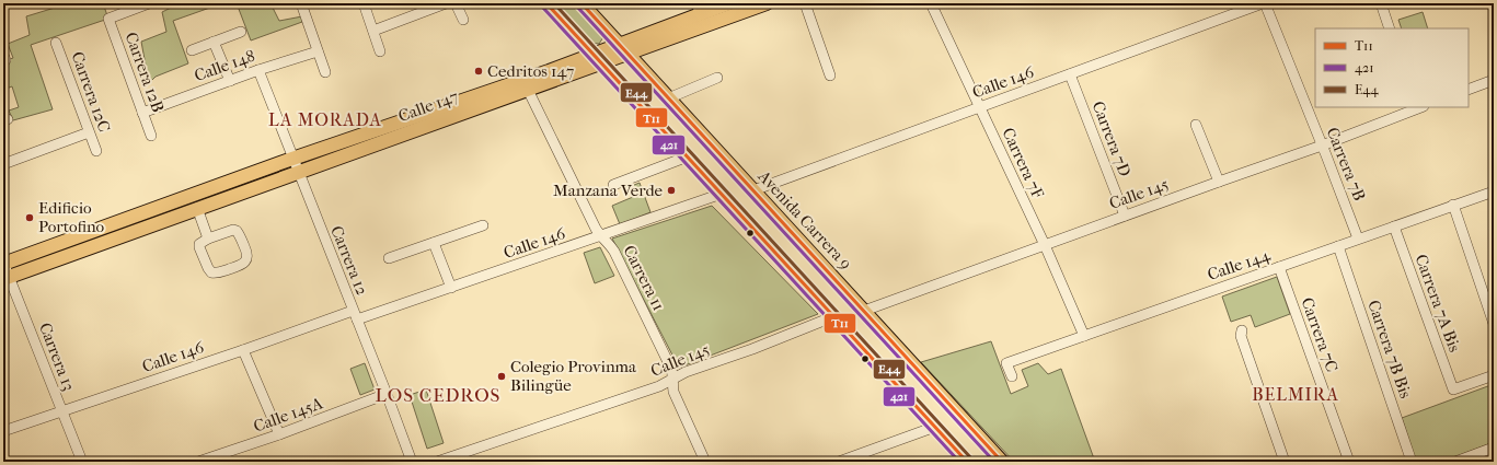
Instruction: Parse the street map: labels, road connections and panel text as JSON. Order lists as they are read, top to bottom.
{
  "streets": {
    "main road": ["Calle 147", "Avenida Carrera 9"],
    "street": [
      "Calle 148",
      "Carrera 12B",
      "Calle 146",
      "Carrera 12C",
      "Carrera 7D",
      "Carrera 7F",
      "Carrera 7B",
      "Calle 145",
      "Carrera 12",
      "Calle 144",
      "Carrera 11",
      "Carrera 7A Bis",
      "Carrera 7C",
      "Carrera 7B Bis",
      "Carrera 13",
      "Calle 145A"
    ]
  },
  "crossings": [
    ["Calle 148", "Carrera 12B"],
    ["Calle 148", "Carrera 12"],
    ["Calle 146", "Carrera 7D"],
    ["Calle 146", "Carrera 7F"],
    ["Calle 146", "Carrera 7B"],
    ["Calle 146", "Avenida Carrera 9"],
    ["Calle 146", "Carrera 12"],
    ["Calle 146", "Carrera 11"],
    ["Calle 146", "Carrera 13"],
    ["Calle 147", "Avenida Carrera 9"],
    ["Calle 147", "Carrera 12"],
    ["Calle 147", "Carrera 11"],
    ["Calle 147", "Carrera 13"],
    ["Carrera 7D", "Calle 145"],
    ["Carrera 7F", "Calle 145"],
    ["Carrera 7F", "Calle 144"],
    ["Carrera 7B", "Calle 145"],
    ["Carrera 7B", "Calle 144"],
    ["Calle 145", "Avenida Carrera 9"],
    ["Calle 145", "Carrera 11"],
    ["Carrera 12", "Calle 145A"],
    ["Calle 144", "Carrera 7A Bis"],
    ["Calle 144", "Carrera 7C"],
    ["Calle 144", "Carrera 7B Bis"]
  ],
  "districts": ["LA MORADA", "BELMIRA", "LOS CEDROS"],
  "places": [
    "Cedritos 147",
    "Manzana Verde",
    "Edificio Portofino",
    "Colegio Provinma Bilingüe"
  ],
  "lines": ["transit line T11", "transit line E44", "transit line 421"],
  "legend": ["T11", "421", "E44"]
}
